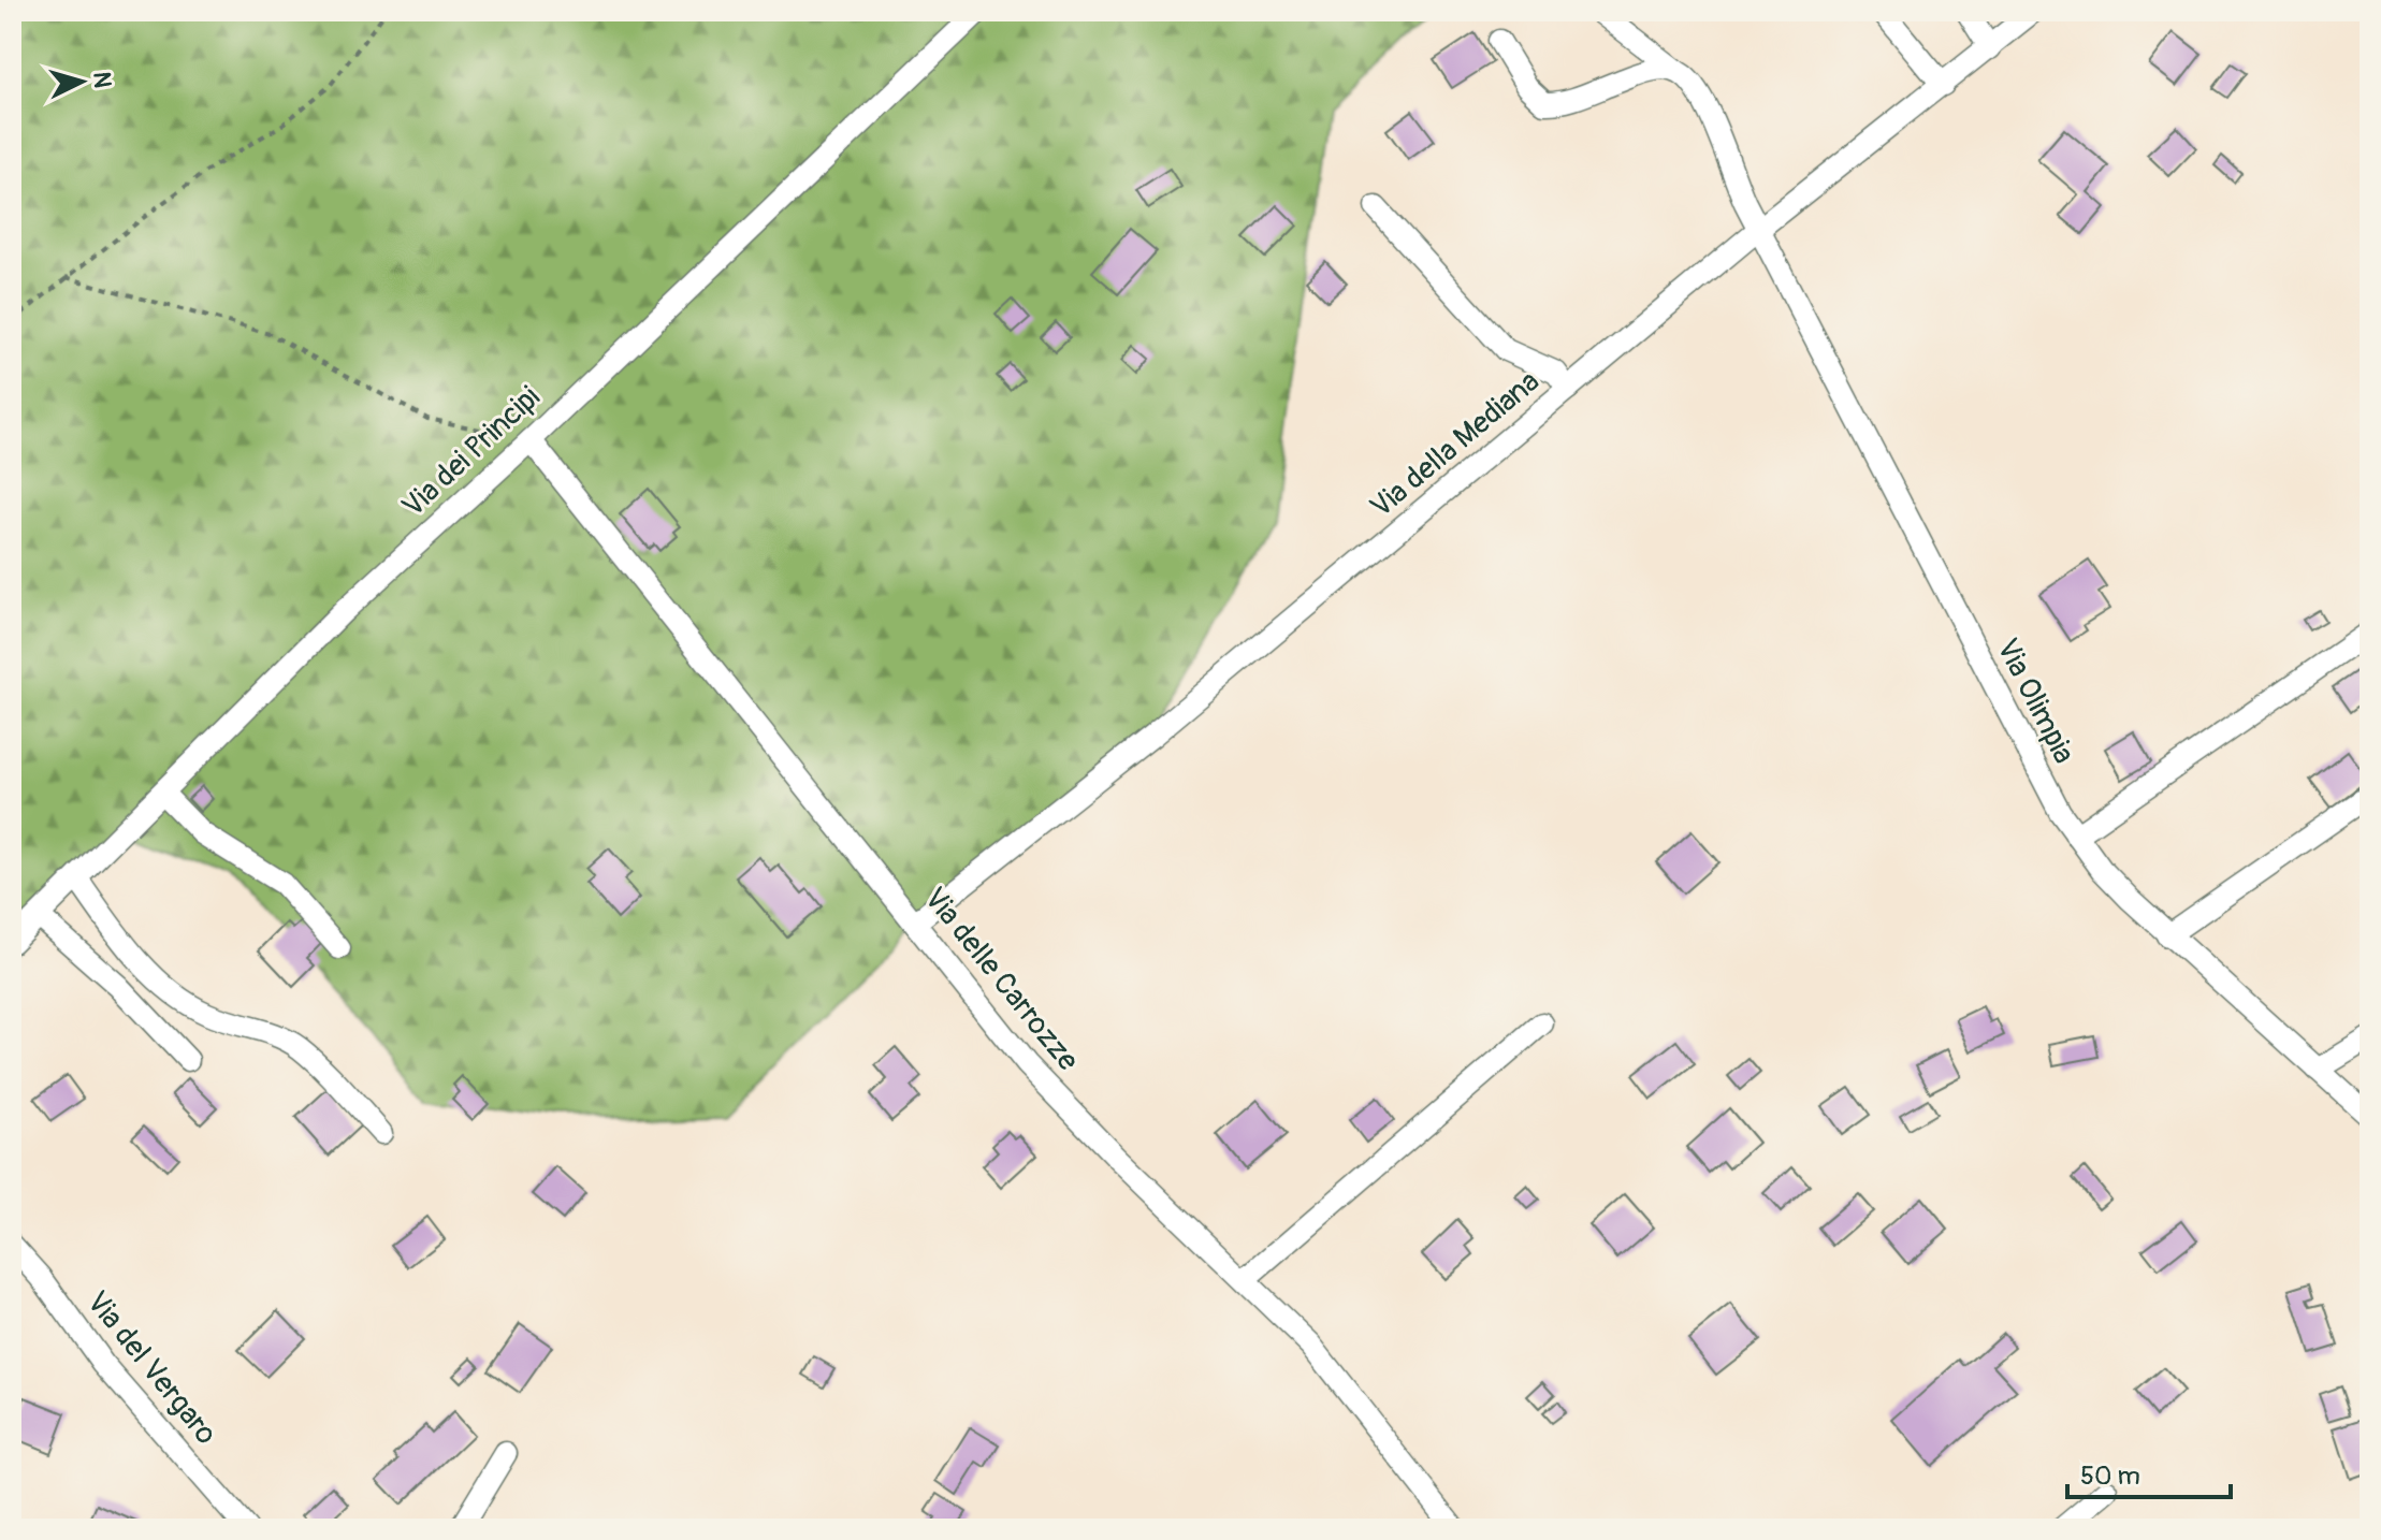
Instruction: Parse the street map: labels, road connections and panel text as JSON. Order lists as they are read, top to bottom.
{
  "streets": {
    "street": [
      "Via della Mediana",
      "Via dei Principi",
      "Via Olimpia",
      "Via delle Carrozze",
      "Via del Vergaro"
    ]
  },
  "crossings": [
    ["Via della Mediana", "Via Olimpia"],
    ["Via della Mediana", "Via delle Carrozze"],
    ["Via dei Principi", "Via delle Carrozze"]
  ],
  "scale_bar": "50 m",
  "north": "right"
}
